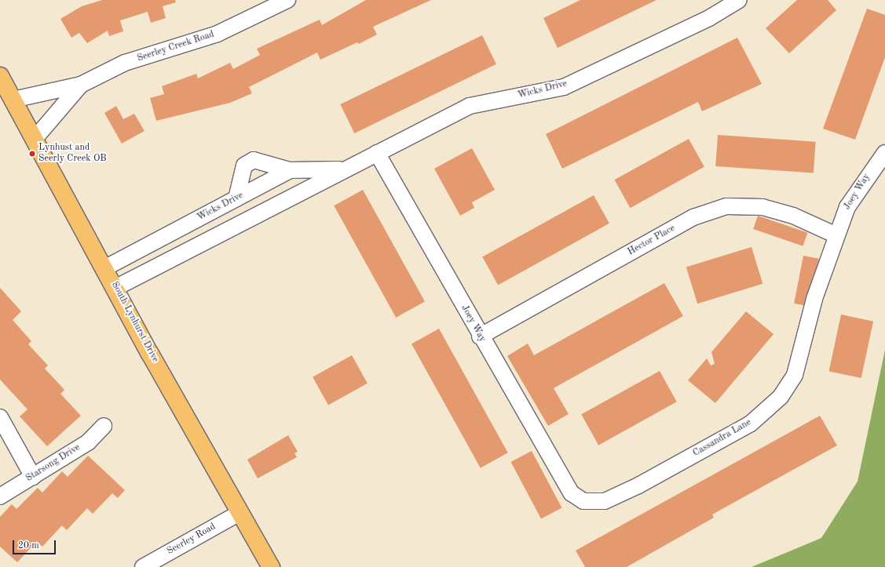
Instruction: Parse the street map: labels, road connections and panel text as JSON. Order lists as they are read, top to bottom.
{
  "streets": {
    "main road": ["South Lynhurst Drive"],
    "street": [
      "Seerley Creek Road",
      "Wicks Drive",
      "Joey Way",
      "Hector Place",
      "Cassandra Lane",
      "Starsong Drive",
      "Seerley Road"
    ]
  },
  "crossings": [
    ["Seerley Creek Road", "South Lynhurst Drive"],
    ["Wicks Drive", "Joey Way"],
    ["Wicks Drive", "South Lynhurst Drive"],
    ["Joey Way", "Hector Place"],
    ["Joey Way", "Cassandra Lane"],
    ["Hector Place", "Cassandra Lane"],
    ["South Lynhurst Drive", "Seerley Road"]
  ],
  "places": ["Lynhust and Seerly Creek OB"],
  "scale_bar": "20 m"
}
